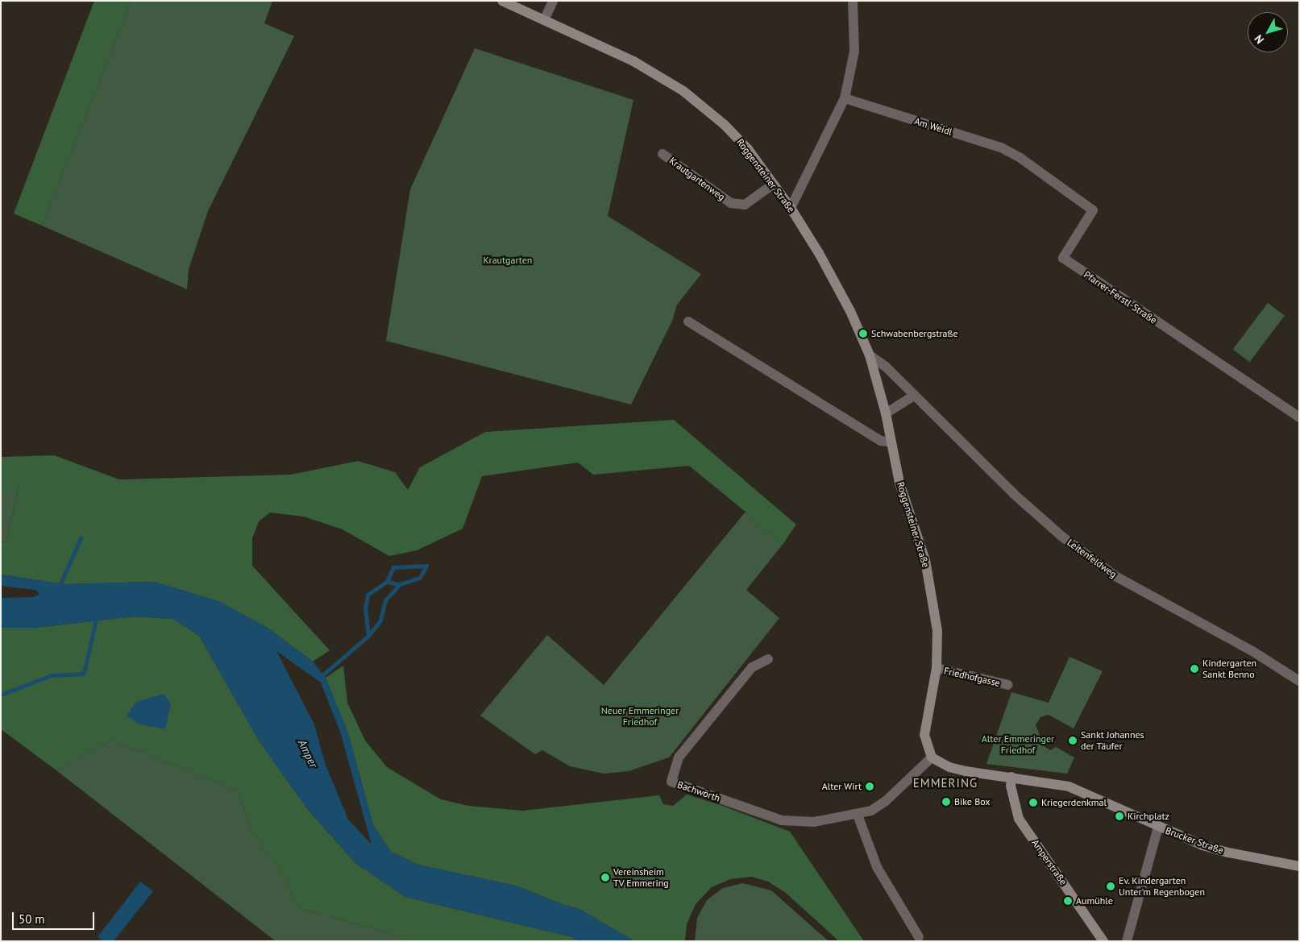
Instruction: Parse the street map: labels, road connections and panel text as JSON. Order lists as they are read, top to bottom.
{
  "streets": {
    "street": [
      "Am Weidl",
      "Roggensteiner Straße",
      "Krautgartenweg",
      "Pfarrer-Ferstl-Straße",
      "Leitenfeldweg",
      "Friedhofgasse",
      "Bachwörth",
      "Brucker Straße",
      "Amperstraße"
    ]
  },
  "crossings": [
    ["Am Weidl", "Pfarrer-Ferstl-Straße"],
    ["Roggensteiner Straße", "Krautgartenweg"],
    ["Roggensteiner Straße", "Leitenfeldweg"],
    ["Roggensteiner Straße", "Friedhofgasse"],
    ["Roggensteiner Straße", "Bachwörth"],
    ["Brucker Straße", "Amperstraße"]
  ],
  "districts": ["EMMERING"],
  "water": ["Amper"],
  "parks": ["Krautgarten", "Neuer Emmeringer Friedhof", "Alter Emmeringer Friedhof"],
  "places": [
    "Schwabenbergstraße",
    "Kindergarten Sankt Benno",
    "Sankt Johannes der Täufer",
    "Alter Wirt",
    "Bike Box",
    "Kriegerdenkmal",
    "Kirchplatz",
    "Vereinsheim TV Emmering",
    "Ev. Kindergarten Unter'm Regenbogen",
    "Aumühle"
  ],
  "scale_bar": "50 m",
  "north": "bottom left"
}
